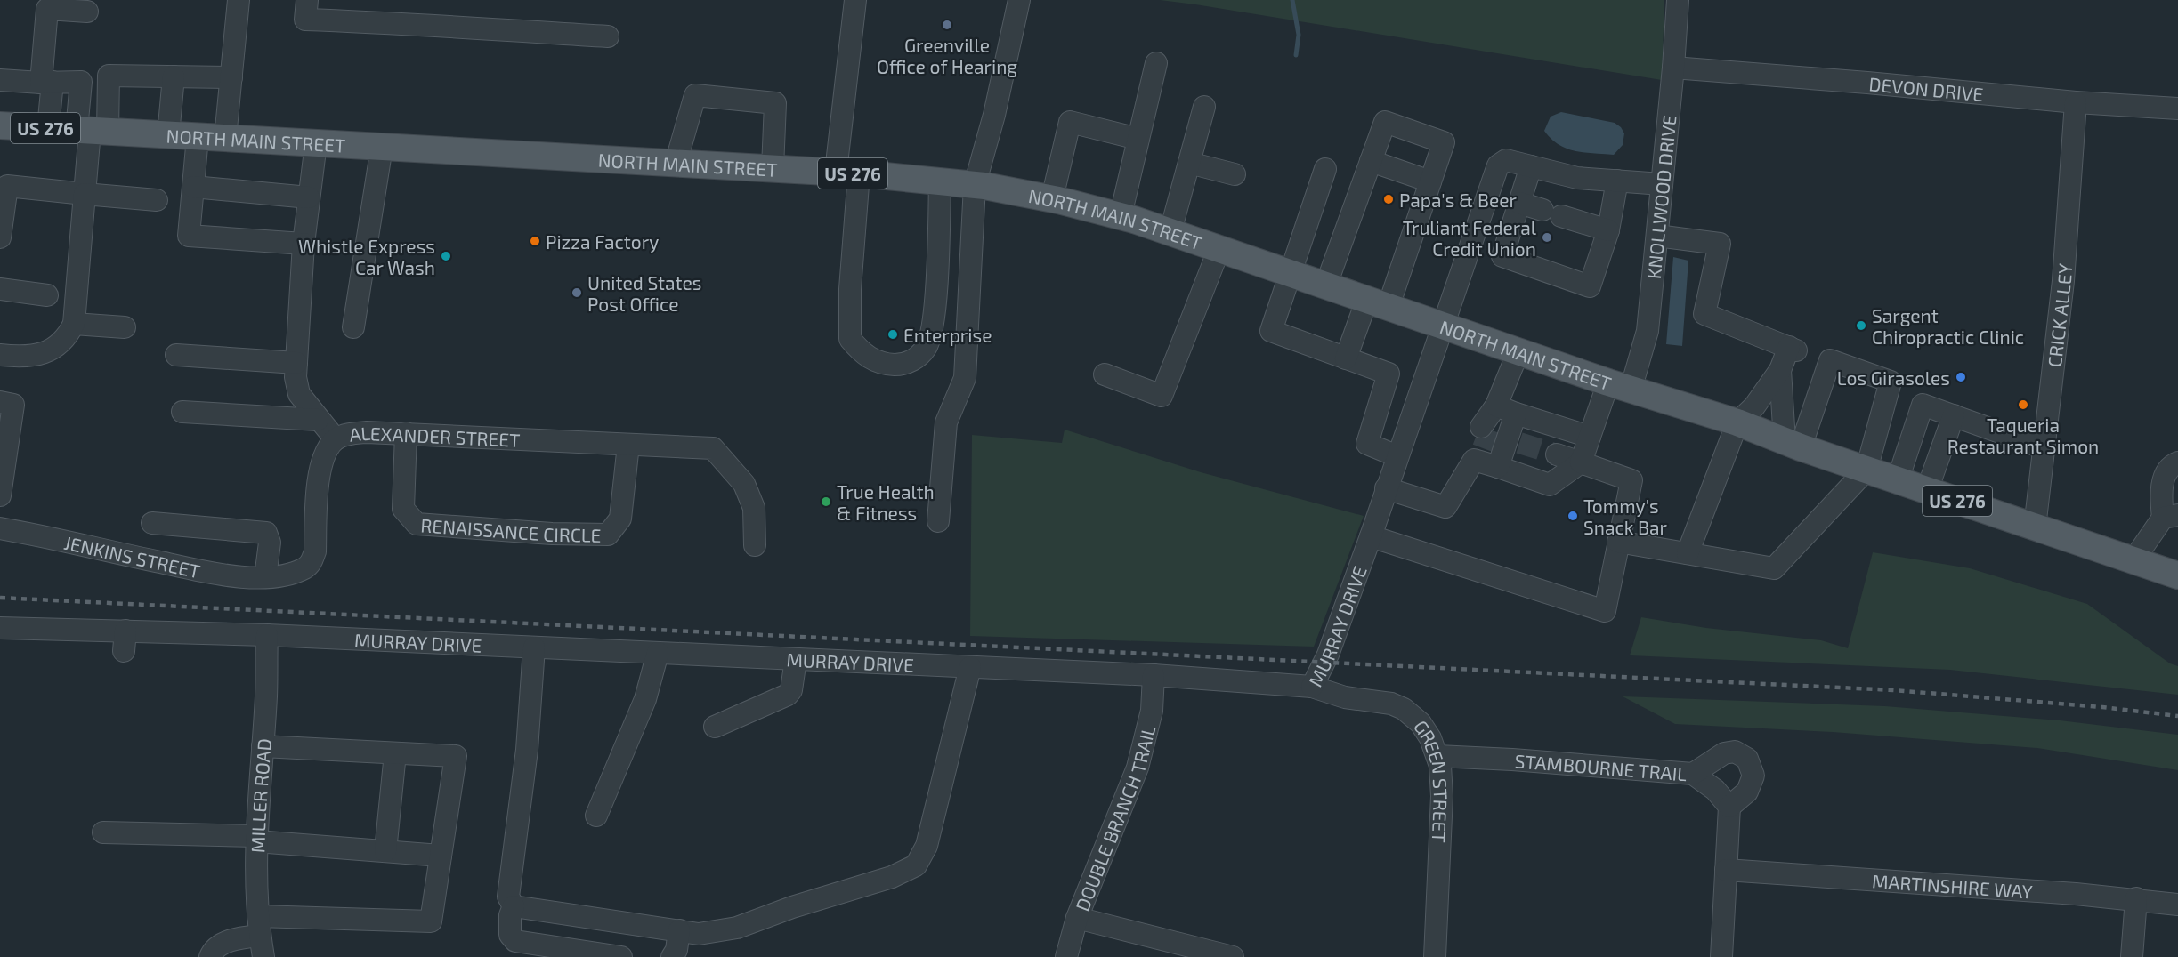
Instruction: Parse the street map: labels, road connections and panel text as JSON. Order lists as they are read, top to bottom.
{
  "streets": {
    "main road": ["US 276", "NORTH MAIN STREET"],
    "street": [
      "DEVON DRIVE",
      "KNOLLWOOD DRIVE",
      "CRICK ALLEY",
      "ALEXANDER STREET",
      "RENAISSANCE CIRCLE",
      "JENKINS STREET",
      "MURRAY DRIVE",
      "STAMBOURNE TRAIL",
      "GREEN STREET",
      "MILLER ROAD",
      "DOUBLE BRANCH TRAIL",
      "MARTINSHIRE WAY"
    ]
  },
  "crossings": [
    ["DEVON DRIVE", "KNOLLWOOD DRIVE"],
    ["DEVON DRIVE", "CRICK ALLEY"],
    ["NORTH MAIN STREET", "KNOLLWOOD DRIVE"],
    ["NORTH MAIN STREET", "CRICK ALLEY"],
    ["NORTH MAIN STREET", "MURRAY DRIVE"],
    ["KNOLLWOOD DRIVE", "MURRAY DRIVE"],
    ["ALEXANDER STREET", "RENAISSANCE CIRCLE"],
    ["ALEXANDER STREET", "JENKINS STREET"],
    ["MURRAY DRIVE", "GREEN STREET"],
    ["MURRAY DRIVE", "MILLER ROAD"],
    ["MURRAY DRIVE", "DOUBLE BRANCH TRAIL"],
    ["STAMBOURNE TRAIL", "GREEN STREET"]
  ],
  "places": [
    "Greenville Office of Hearing",
    "Papa's & Beer",
    "Truliant Federal Credit Union",
    "Pizza Factory",
    "Whistle Express Car Wash",
    "United States Post Office",
    "Sargent Chiropractic Clinic",
    "Enterprise",
    "Los Girasoles",
    "Taqueria Restaurant Simon",
    "True Health & Fitness",
    "Tommy's Snack Bar"
  ]
}
